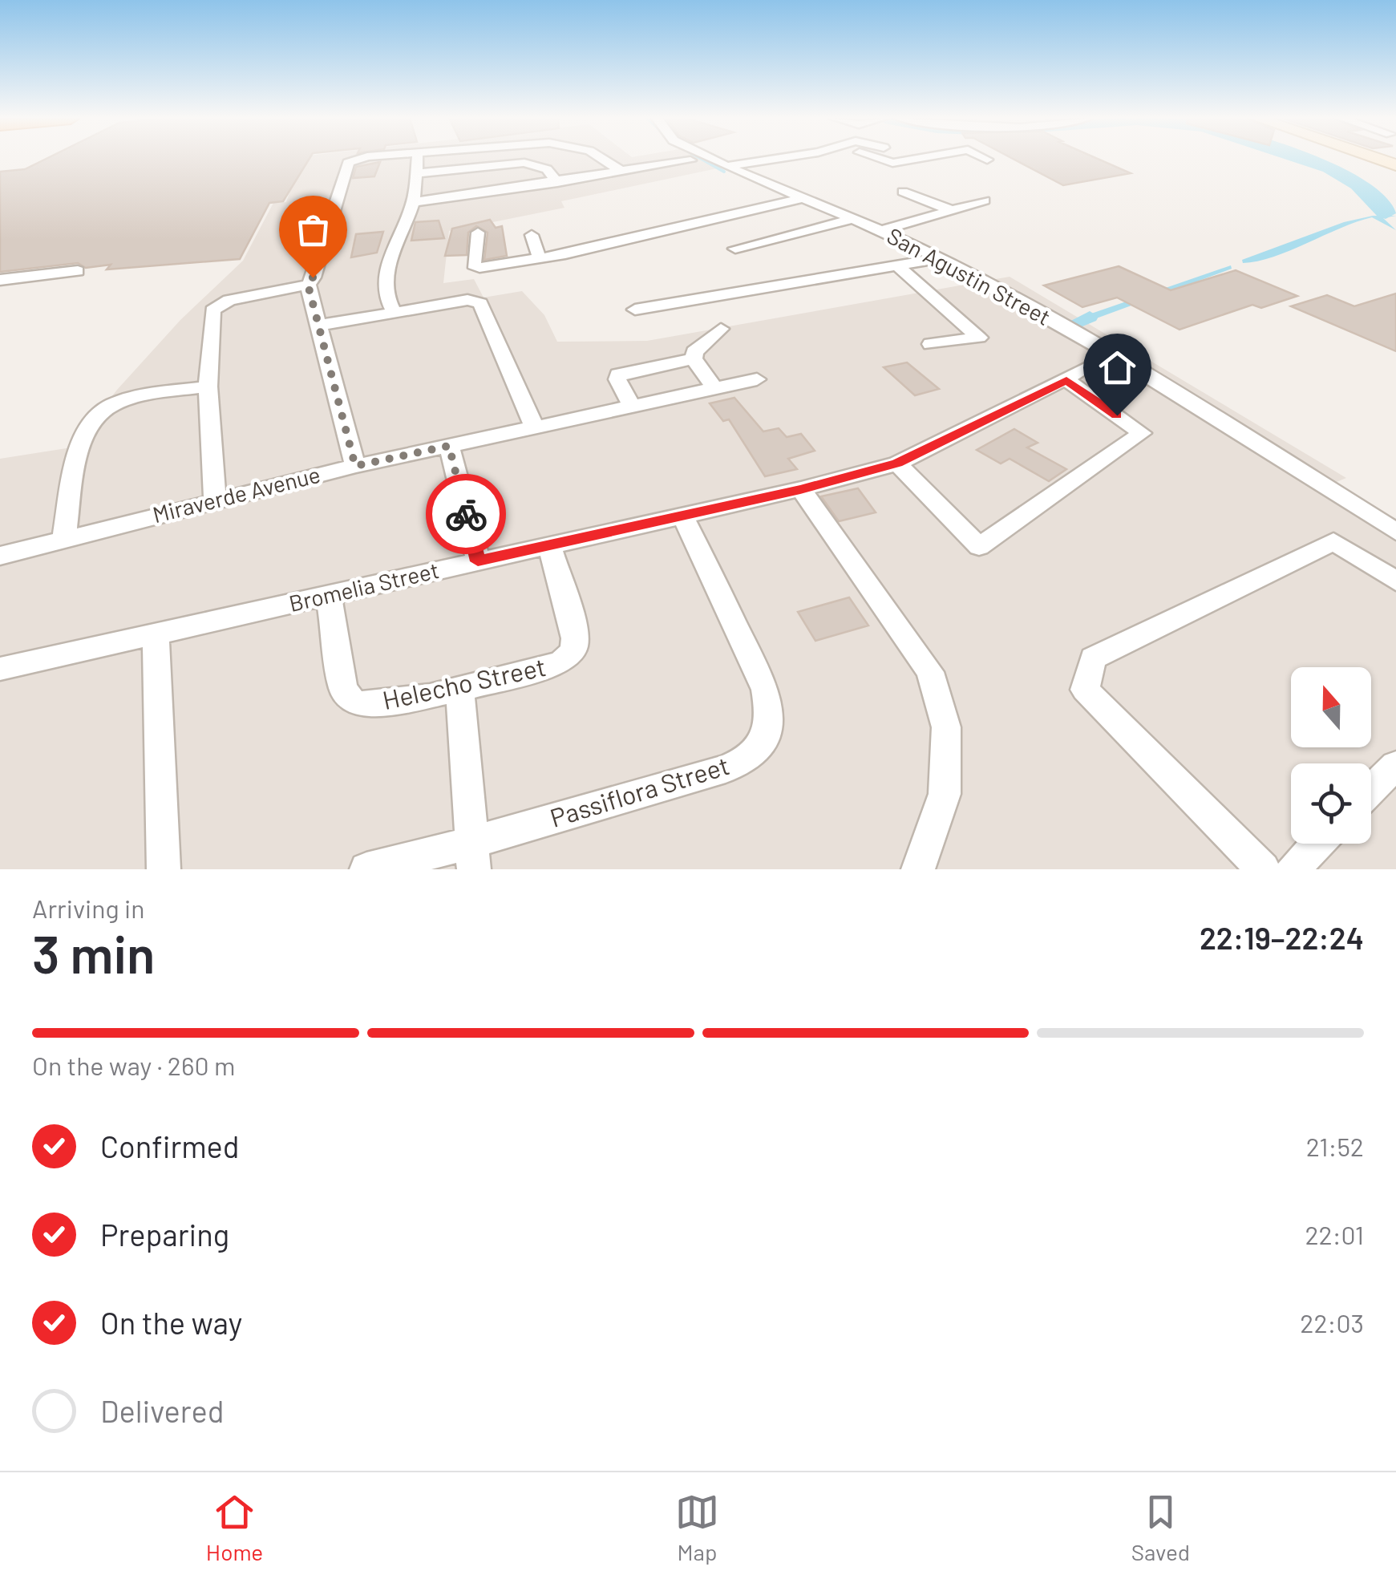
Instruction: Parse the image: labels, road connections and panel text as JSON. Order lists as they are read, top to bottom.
{
  "streets": {
    "street": [
      "San Agustin Street",
      "Miraverde Avenue",
      "Bromelia Street",
      "Helecho Street",
      "Passiflora Street"
    ]
  },
  "crossings": [
    ["Bromelia Street", "Helecho Street"],
    ["Bromelia Street", "Passiflora Street"]
  ],
  "north": "top",
  "page": {
    "heading": ["3 min", "Arriving in", "22:19–22:24"],
    "bar": "On the way · 260 m",
    "list": [
      ["Confirmed", "21:52"],
      ["Preparing", "22:01"],
      ["On the way", "22:03"],
      "Delivered"
    ],
    "tabs": ["Home", "Map", "Saved"]
  }
}
